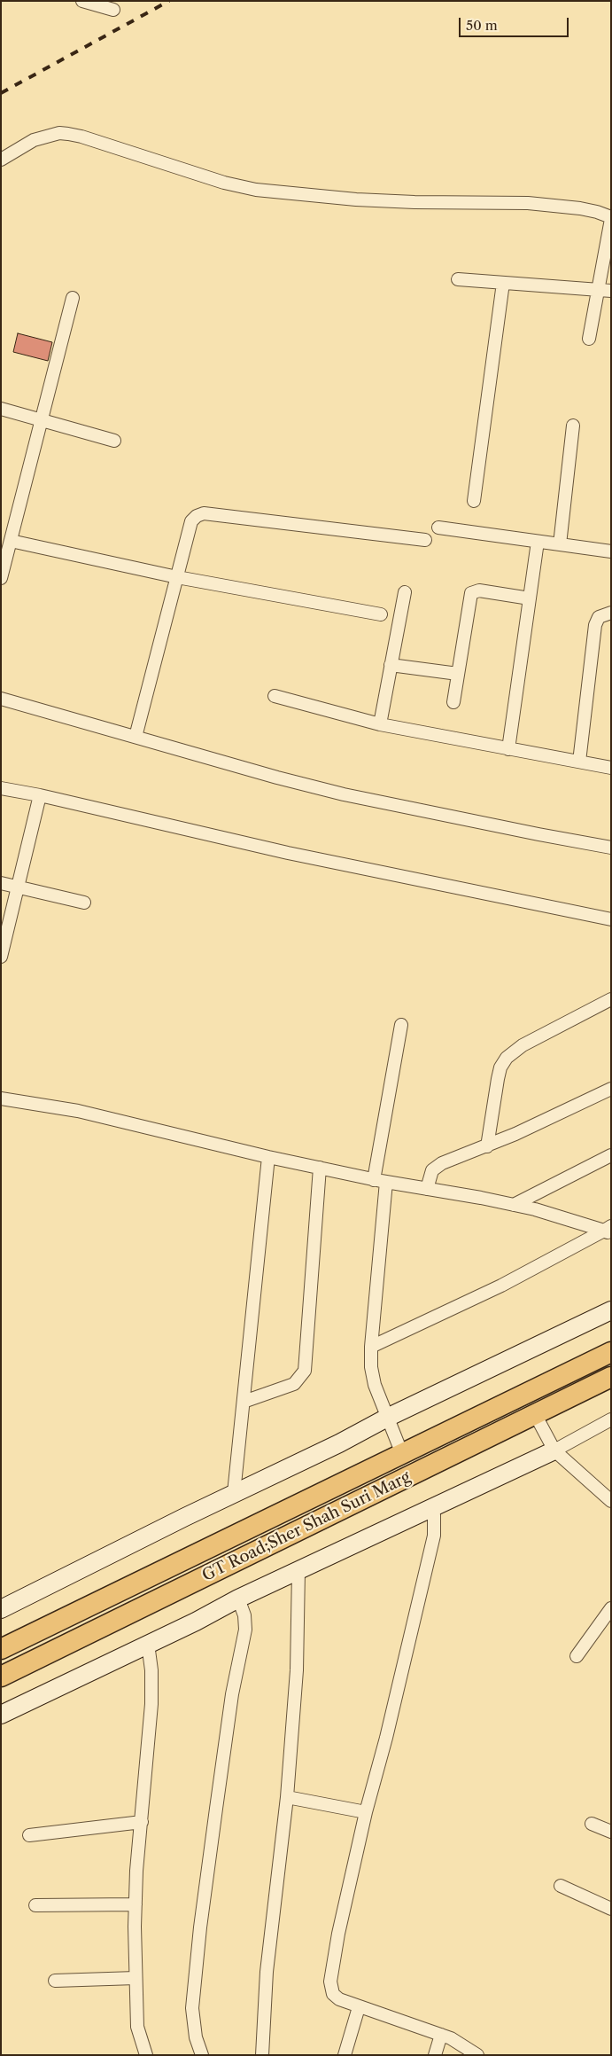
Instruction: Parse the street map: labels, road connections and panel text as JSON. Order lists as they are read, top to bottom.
{
  "streets": {
    "main road": ["GT Road;Sher Shah Suri Marg"]
  },
  "scale_bar": "50 m"
}
